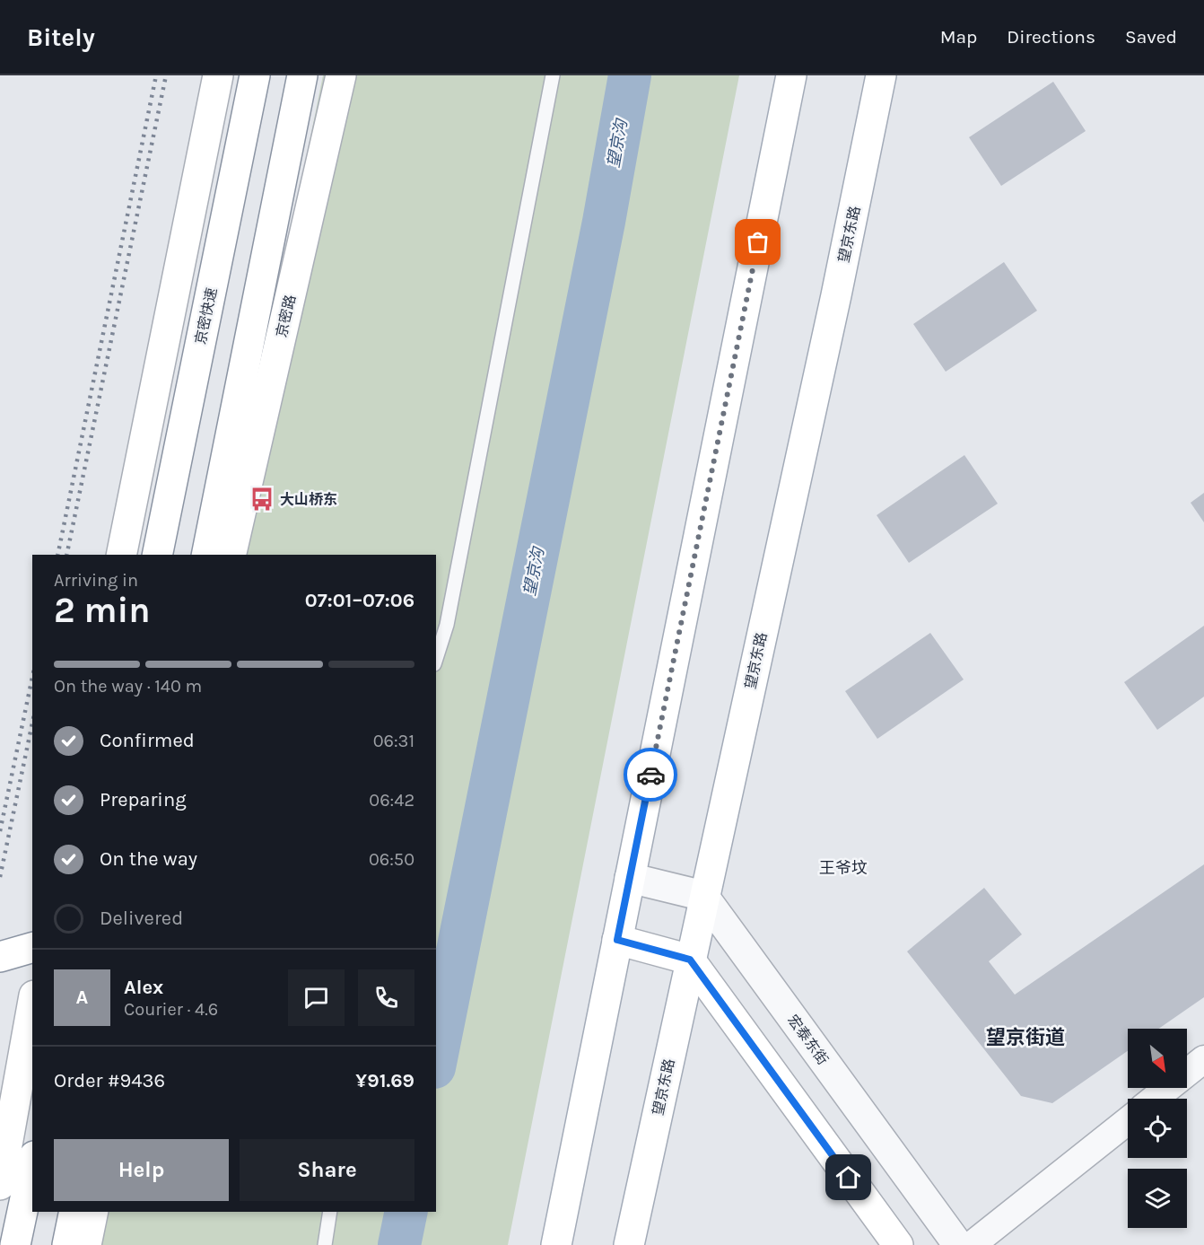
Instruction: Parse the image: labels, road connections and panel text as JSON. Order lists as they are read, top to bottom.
{
  "streets": {
    "main road": ["望京东路", "京密快速", "京密路"],
    "street": ["宏泰东街"]
  },
  "crossings": [
    ["望京东路", "宏泰东街"]
  ],
  "districts": ["王爷坟", "望京街道"],
  "water": ["望京沟"],
  "places": {
    "bus stop": ["大山桥东"]
  },
  "north": "bottom right",
  "page": {
    "header": "Bitely",
    "nav": ["Map", "Directions", "Saved"],
    "heading": ["2 min", "Arriving in", "07:01–07:06"],
    "panel": [
      "Alex",
      "Courier · 4.6",
      "Order #9436",
      "¥91.69"
    ],
    "bar": "On the way · 140 m",
    "list": [
      ["Confirmed", "06:31"],
      ["Preparing", "06:42"],
      ["On the way", "06:50"],
      "Delivered"
    ],
    "round": "A",
    "buttons": ["Help", "Share"]
  }
}
